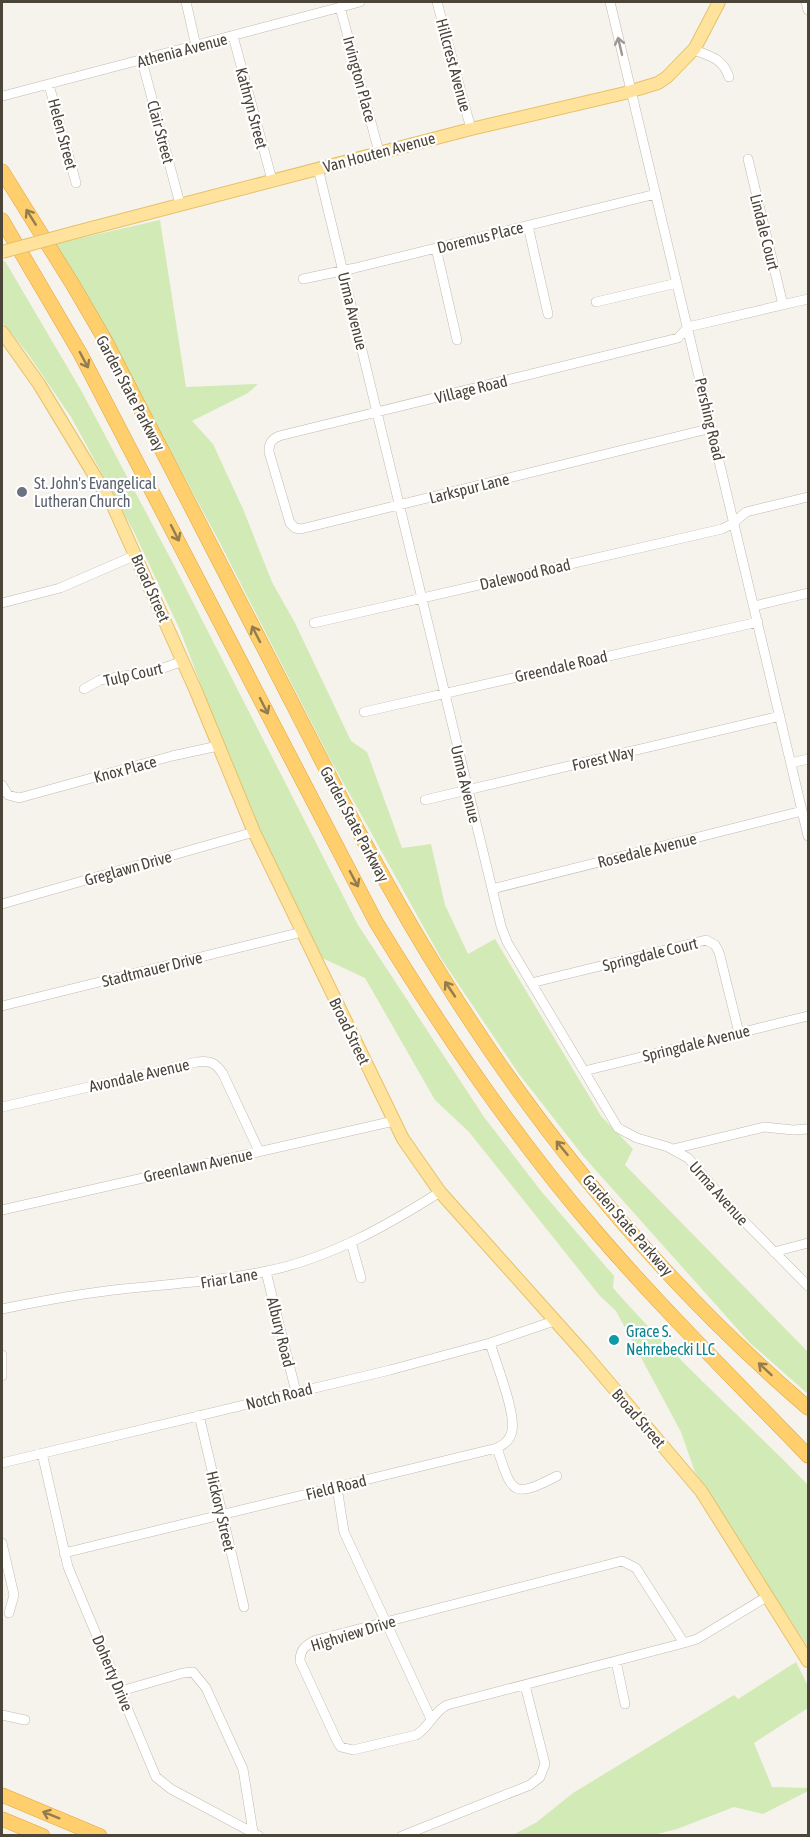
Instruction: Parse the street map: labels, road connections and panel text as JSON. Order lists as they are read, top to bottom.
{
  "streets": {
    "highway": ["Garden State Parkway"],
    "main road": ["Van Houten Avenue", "Broad Street"],
    "street": [
      "Athenia Avenue",
      "Hillcrest Avenue",
      "Irvington Place",
      "Kathryn Street",
      "Clair Street",
      "Helen Street",
      "Lindale Court",
      "Doremus Place",
      "Urma Avenue",
      "Village Road",
      "Pershing Road",
      "Larkspur Lane",
      "Dalewood Road",
      "Greendale Road",
      "Tulp Court",
      "Forest Way",
      "Knox Place",
      "Rosedale Avenue",
      "Greglawn Drive",
      "Springdale Court",
      "Stadtmauer Drive",
      "Springdale Avenue",
      "Avondale Avenue",
      "Greenlawn Avenue",
      "Friar Lane",
      "Albury Road",
      "Notch Road",
      "Field Road",
      "Hickory Street",
      "Highview Drive",
      "Doherty Drive"
    ]
  },
  "crossings": [
    ["Athenia Avenue", "Irvington Place"],
    ["Athenia Avenue", "Kathryn Street"],
    ["Athenia Avenue", "Clair Street"],
    ["Athenia Avenue", "Helen Street"],
    ["Hillcrest Avenue", "Van Houten Avenue"],
    ["Irvington Place", "Van Houten Avenue"],
    ["Kathryn Street", "Van Houten Avenue"],
    ["Clair Street", "Van Houten Avenue"],
    ["Van Houten Avenue", "Urma Avenue"],
    ["Van Houten Avenue", "Pershing Road"],
    ["Lindale Court", "Village Road"],
    ["Doremus Place", "Urma Avenue"],
    ["Doremus Place", "Pershing Road"],
    ["Urma Avenue", "Village Road"],
    ["Urma Avenue", "Larkspur Lane"],
    ["Urma Avenue", "Dalewood Road"],
    ["Urma Avenue", "Greendale Road"],
    ["Urma Avenue", "Forest Way"],
    ["Urma Avenue", "Rosedale Avenue"],
    ["Urma Avenue", "Springdale Court"],
    ["Urma Avenue", "Springdale Avenue"],
    ["Village Road", "Pershing Road"],
    ["Village Road", "Larkspur Lane"],
    ["Pershing Road", "Larkspur Lane"],
    ["Pershing Road", "Dalewood Road"],
    ["Pershing Road", "Greendale Road"],
    ["Pershing Road", "Forest Way"],
    ["Pershing Road", "Rosedale Avenue"],
    ["Broad Street", "Tulp Court"],
    ["Broad Street", "Knox Place"],
    ["Broad Street", "Greglawn Drive"],
    ["Broad Street", "Stadtmauer Drive"],
    ["Broad Street", "Greenlawn Avenue"],
    ["Broad Street", "Friar Lane"],
    ["Broad Street", "Notch Road"],
    ["Broad Street", "Highview Drive"],
    ["Springdale Court", "Springdale Avenue"],
    ["Avondale Avenue", "Greenlawn Avenue"],
    ["Friar Lane", "Albury Road"],
    ["Albury Road", "Notch Road"],
    ["Notch Road", "Hickory Street"],
    ["Notch Road", "Doherty Drive"],
    ["Field Road", "Hickory Street"],
    ["Field Road", "Doherty Drive"]
  ],
  "places": ["St. John's Evangelical Lutheran Church", "Grace S. Nehrebecki LLC"]
}
